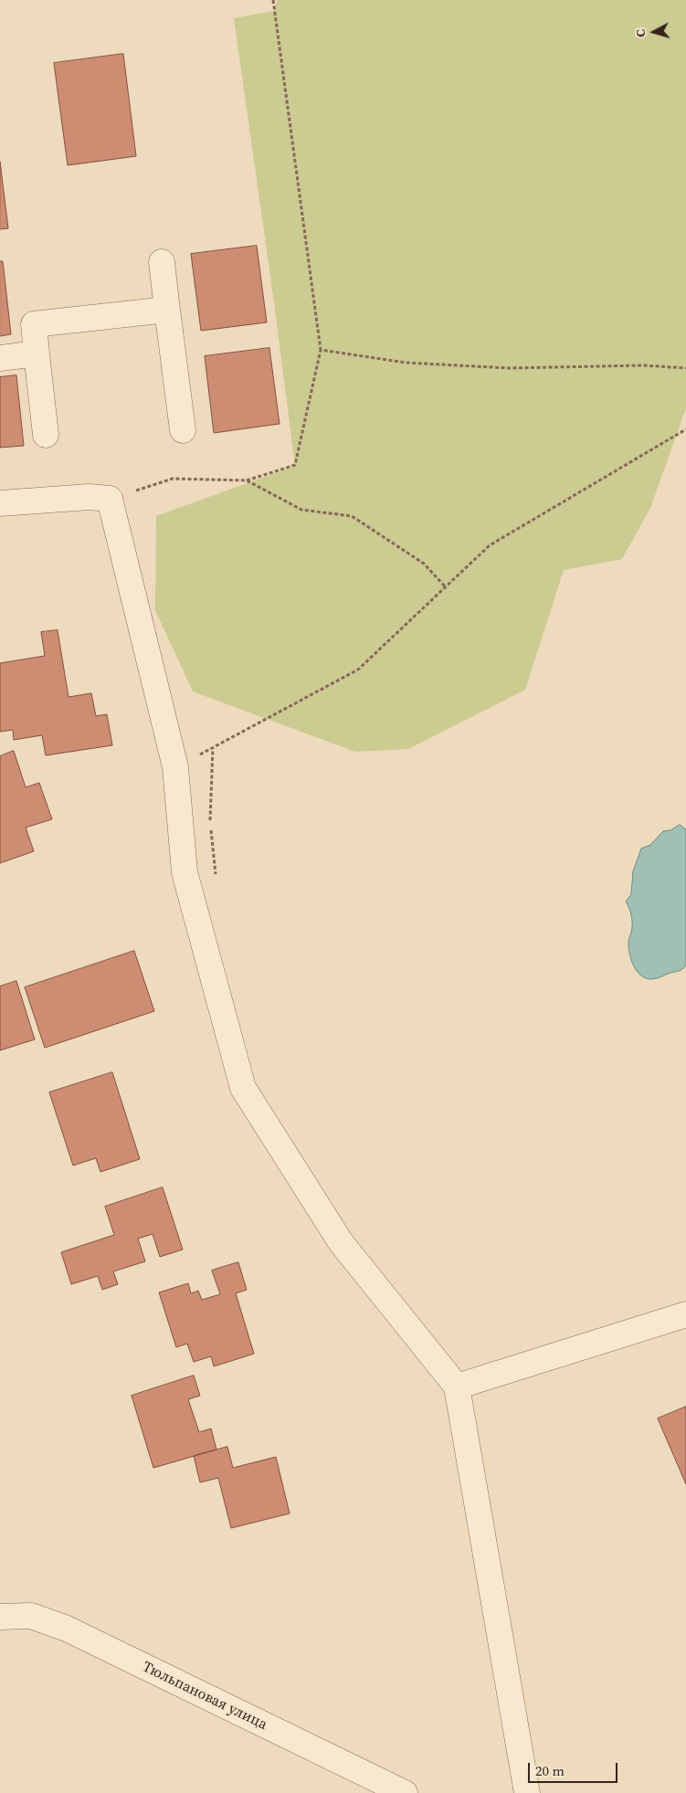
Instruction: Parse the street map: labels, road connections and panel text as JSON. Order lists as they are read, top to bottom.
{
  "streets": {
    "street": ["Тюльпановая улица"]
  },
  "scale_bar": "20 m",
  "north": "left"
}
